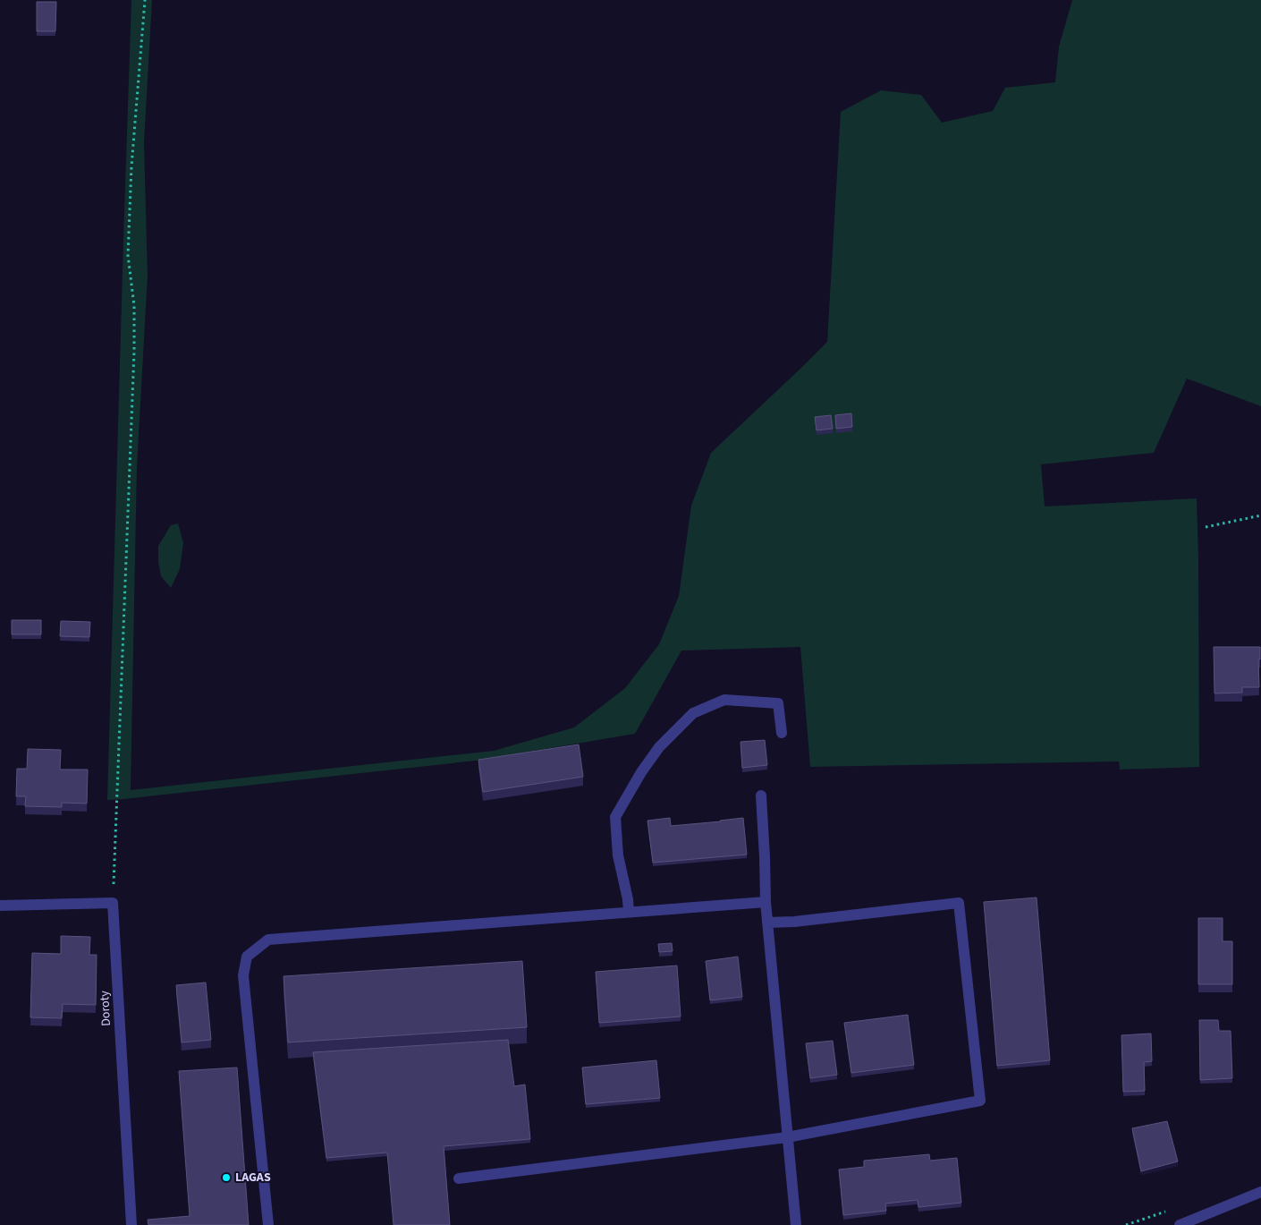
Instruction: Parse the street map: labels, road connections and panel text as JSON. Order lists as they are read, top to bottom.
{
  "streets": {
    "street": ["Doroty"]
  },
  "places": ["LAGAS"]
}
